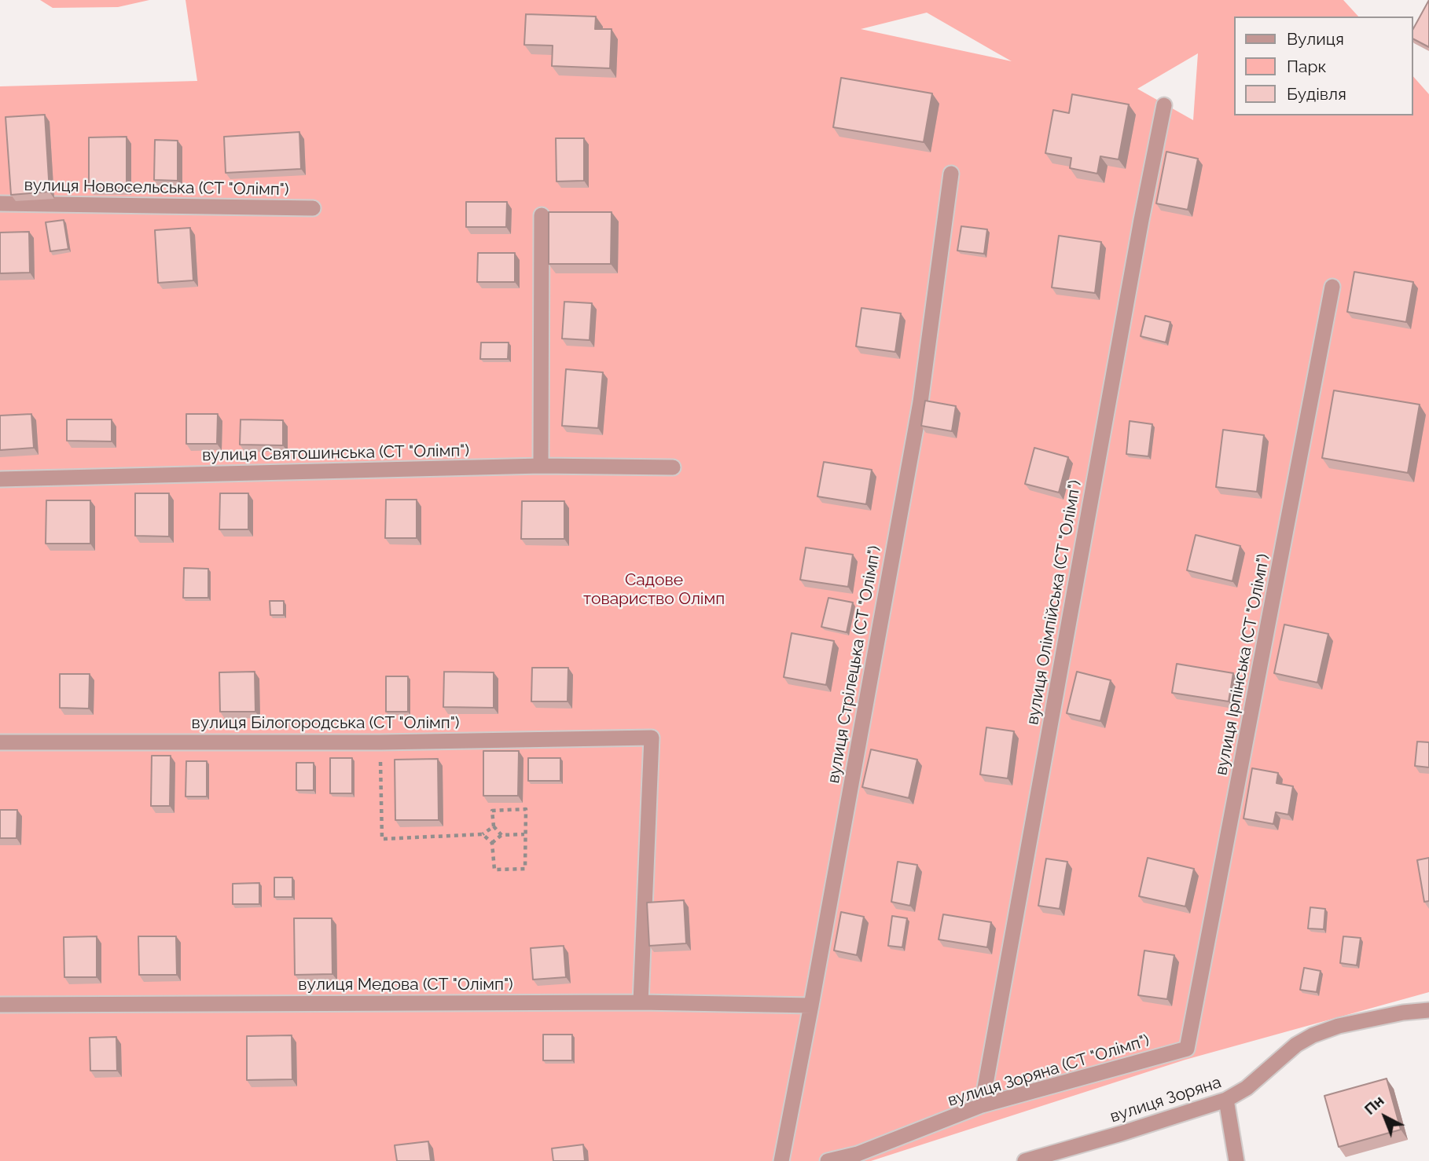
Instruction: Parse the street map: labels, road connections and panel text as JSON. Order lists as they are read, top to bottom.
{
  "streets": {
    "street": [
      "вулиця Новосельська (СТ \"Олімп\")",
      "вулиця Святошинська (СТ \"Олімп\")",
      "вулиця Олімпійська (СТ \"Олімп\")",
      "вулиця Стрілецька (СТ \"Олімп\")",
      "вулиця Ірпінська (СТ \"Олімп\")",
      "вулиця Білогородська (СТ \"Олімп\")",
      "вулиця Медова (СТ \"Олімп\")",
      "вулиця Зоряна (СТ \"Олімп\")",
      "вулиця Зоряна"
    ]
  },
  "crossings": [
    ["вулиця Олімпійська (СТ \"Олімп\")", "вулиця Зоряна (СТ \"Олімп\")"],
    ["вулиця Стрілецька (СТ \"Олімп\")", "вулиця Медова (СТ \"Олімп\")"],
    ["вулиця Ірпінська (СТ \"Олімп\")", "вулиця Зоряна (СТ \"Олімп\")"],
    ["вулиця Білогородська (СТ \"Олімп\")", "вулиця Медова (СТ \"Олімп\")"]
  ],
  "parks": ["Садове товариство Олімп"],
  "legend": ["Вулиця", "Парк", "Будівля"],
  "north": "top left"
}
